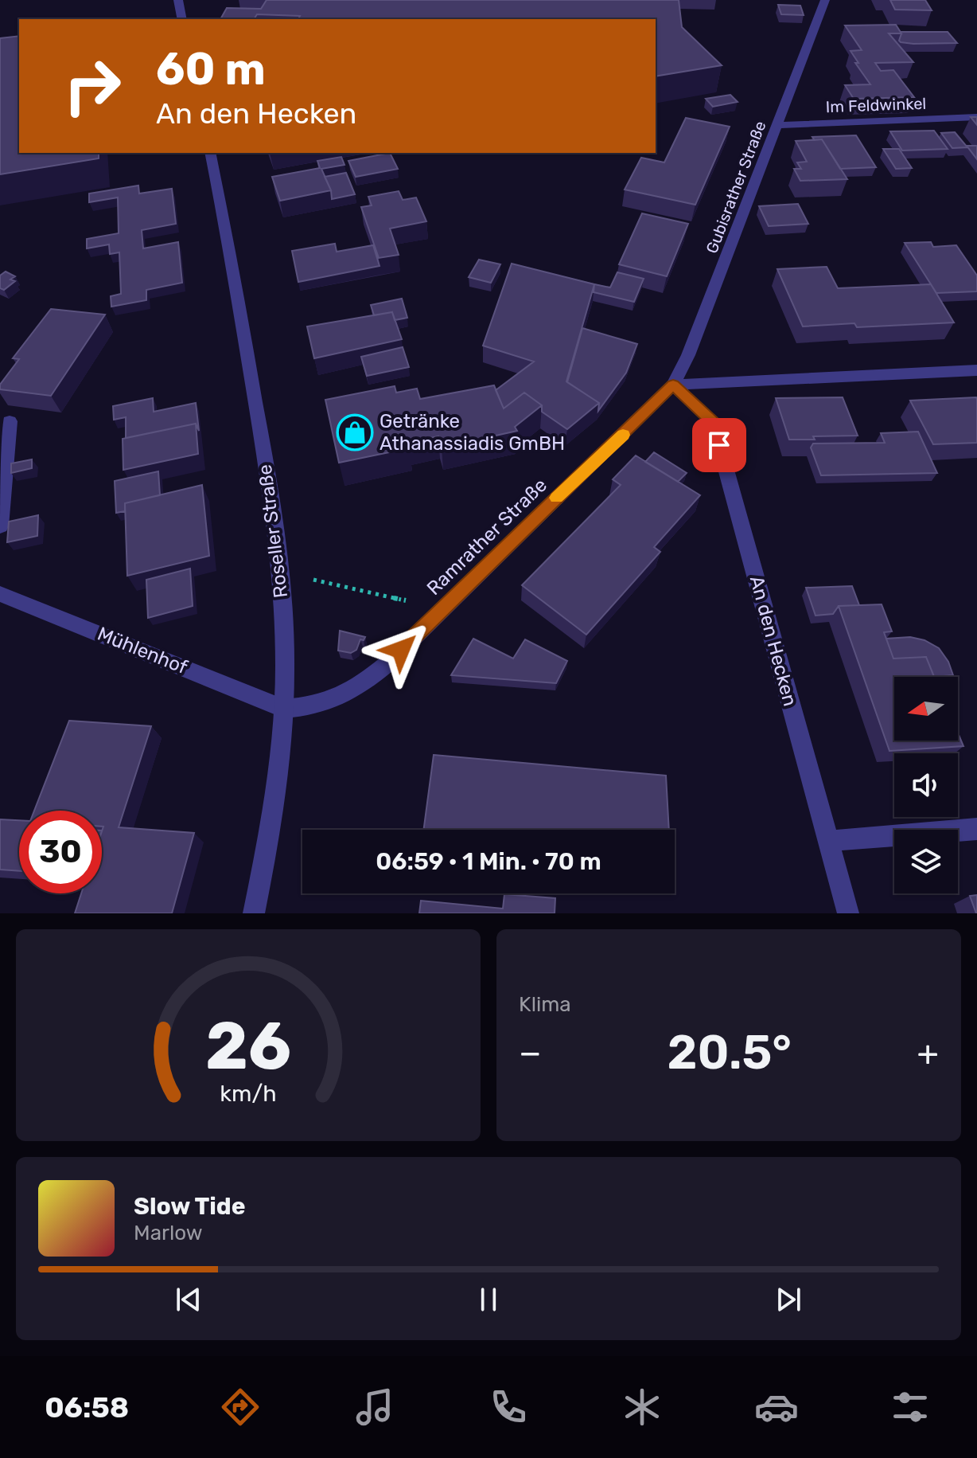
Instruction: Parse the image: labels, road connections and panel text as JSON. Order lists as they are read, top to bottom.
{
  "streets": {
    "street": [
      "Im Feldwinkel",
      "Gubisrather Straße",
      "Roseller Straße",
      "Ramrather Straße",
      "An den Hecken",
      "Mühlenhof"
    ]
  },
  "crossings": [
    ["Im Feldwinkel", "Gubisrather Straße"],
    ["Gubisrather Straße", "Ramrather Straße"],
    ["Gubisrather Straße", "An den Hecken"],
    ["Roseller Straße", "Ramrather Straße"],
    ["Roseller Straße", "Mühlenhof"],
    ["Ramrather Straße", "An den Hecken"],
    ["Ramrather Straße", "Mühlenhof"]
  ],
  "places": {
    "shop": ["Getränke Athanassiadis GmBH"]
  },
  "north": "left",
  "page": {
    "turn": ["60 m", "An den Hecken"],
    "limit": "30",
    "trip": "06:59 · 1 Min. · 70 m",
    "tile": "Klima",
    "heat": ["−", "20.5°", "+"],
    "song": ["Slow Tide", "Marlow"],
    "tabs": "06:58",
    "gauge": ["26", "km/h"]
  }
}
